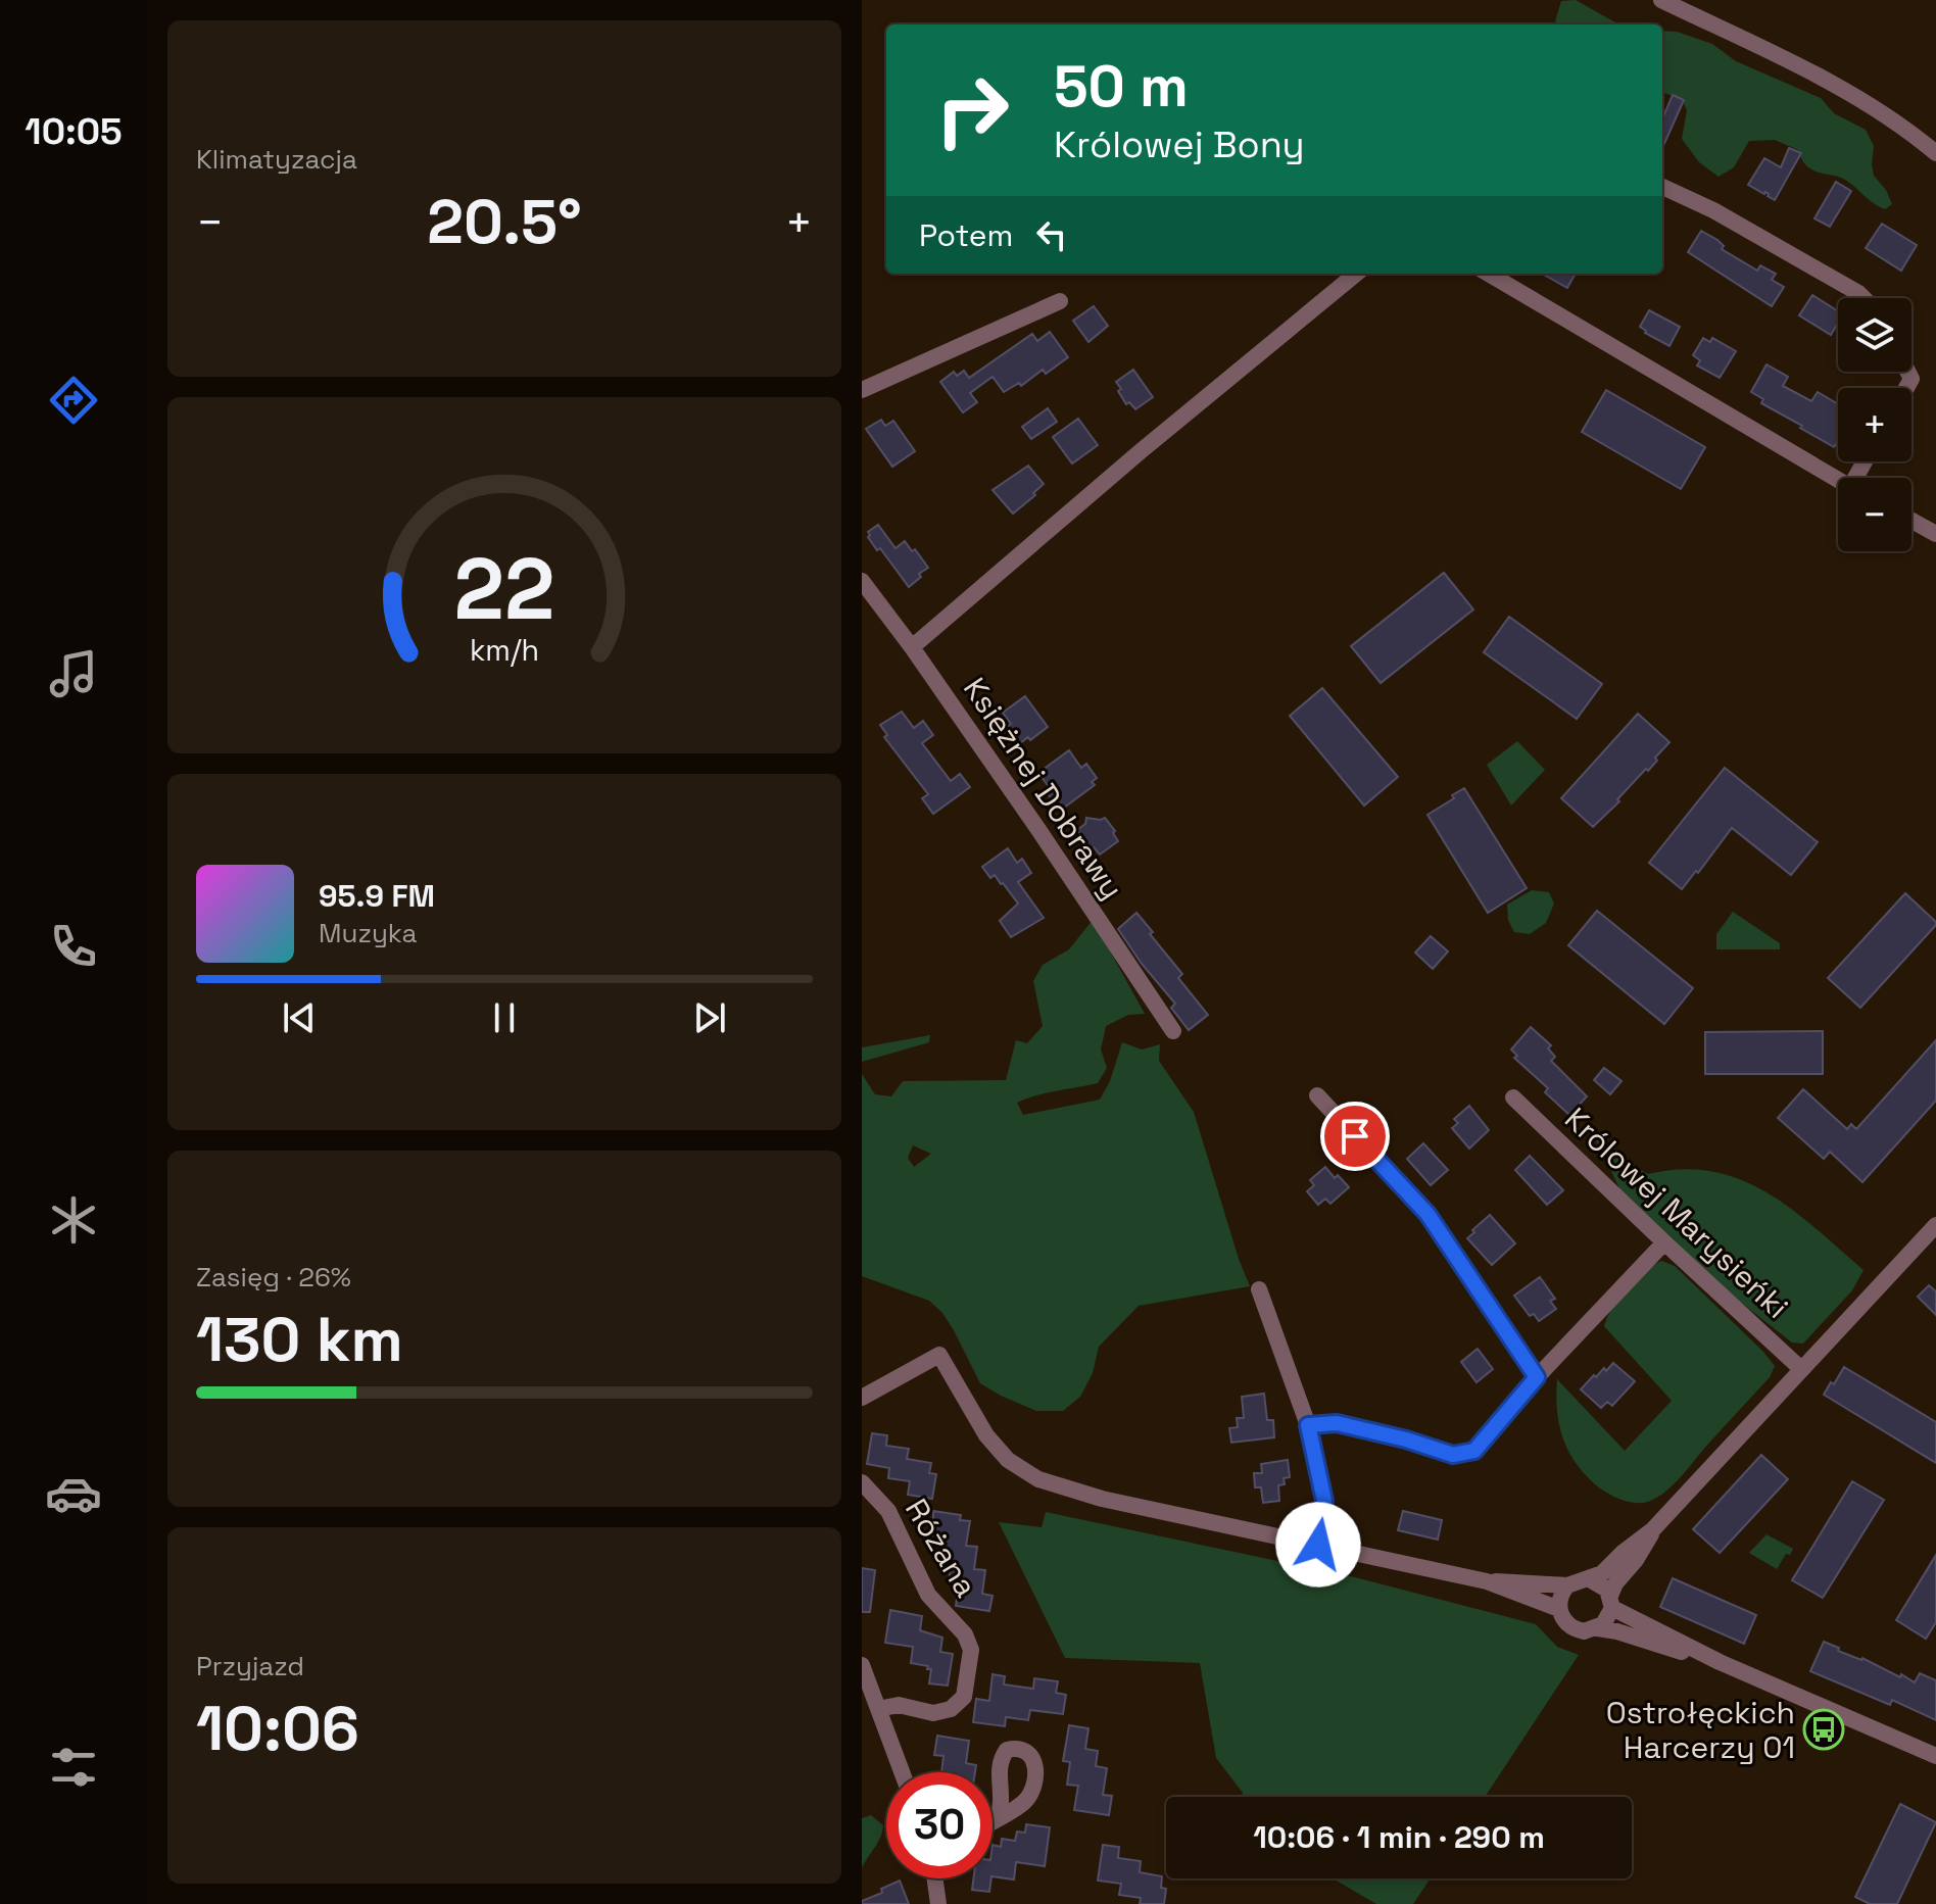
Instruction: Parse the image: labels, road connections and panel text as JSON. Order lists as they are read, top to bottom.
{
  "streets": {
    "street": ["Księżnej Dobrawy", "Królowej Marysieńki", "Różana"]
  },
  "places": {
    "bus stop": ["Ostrołęckich Harcerzy 01"]
  },
  "page": {
    "tabs": "10:05",
    "tile": [
      "Klimatyzacja",
      ["Zasięg · 26%", "130 km"],
      ["Przyjazd", "10:06"]
    ],
    "turn": ["50 m", "Królowej Bony"],
    "heat": ["−", "20.5°", "+"],
    "then": "Potem",
    "map_buttons": ["+", "−"],
    "song": ["95.9 FM", "Muzyka"],
    "limit": "30",
    "trip": "10:06 · 1 min · 290 m",
    "gauge": ["22", "km/h"]
  }
}
